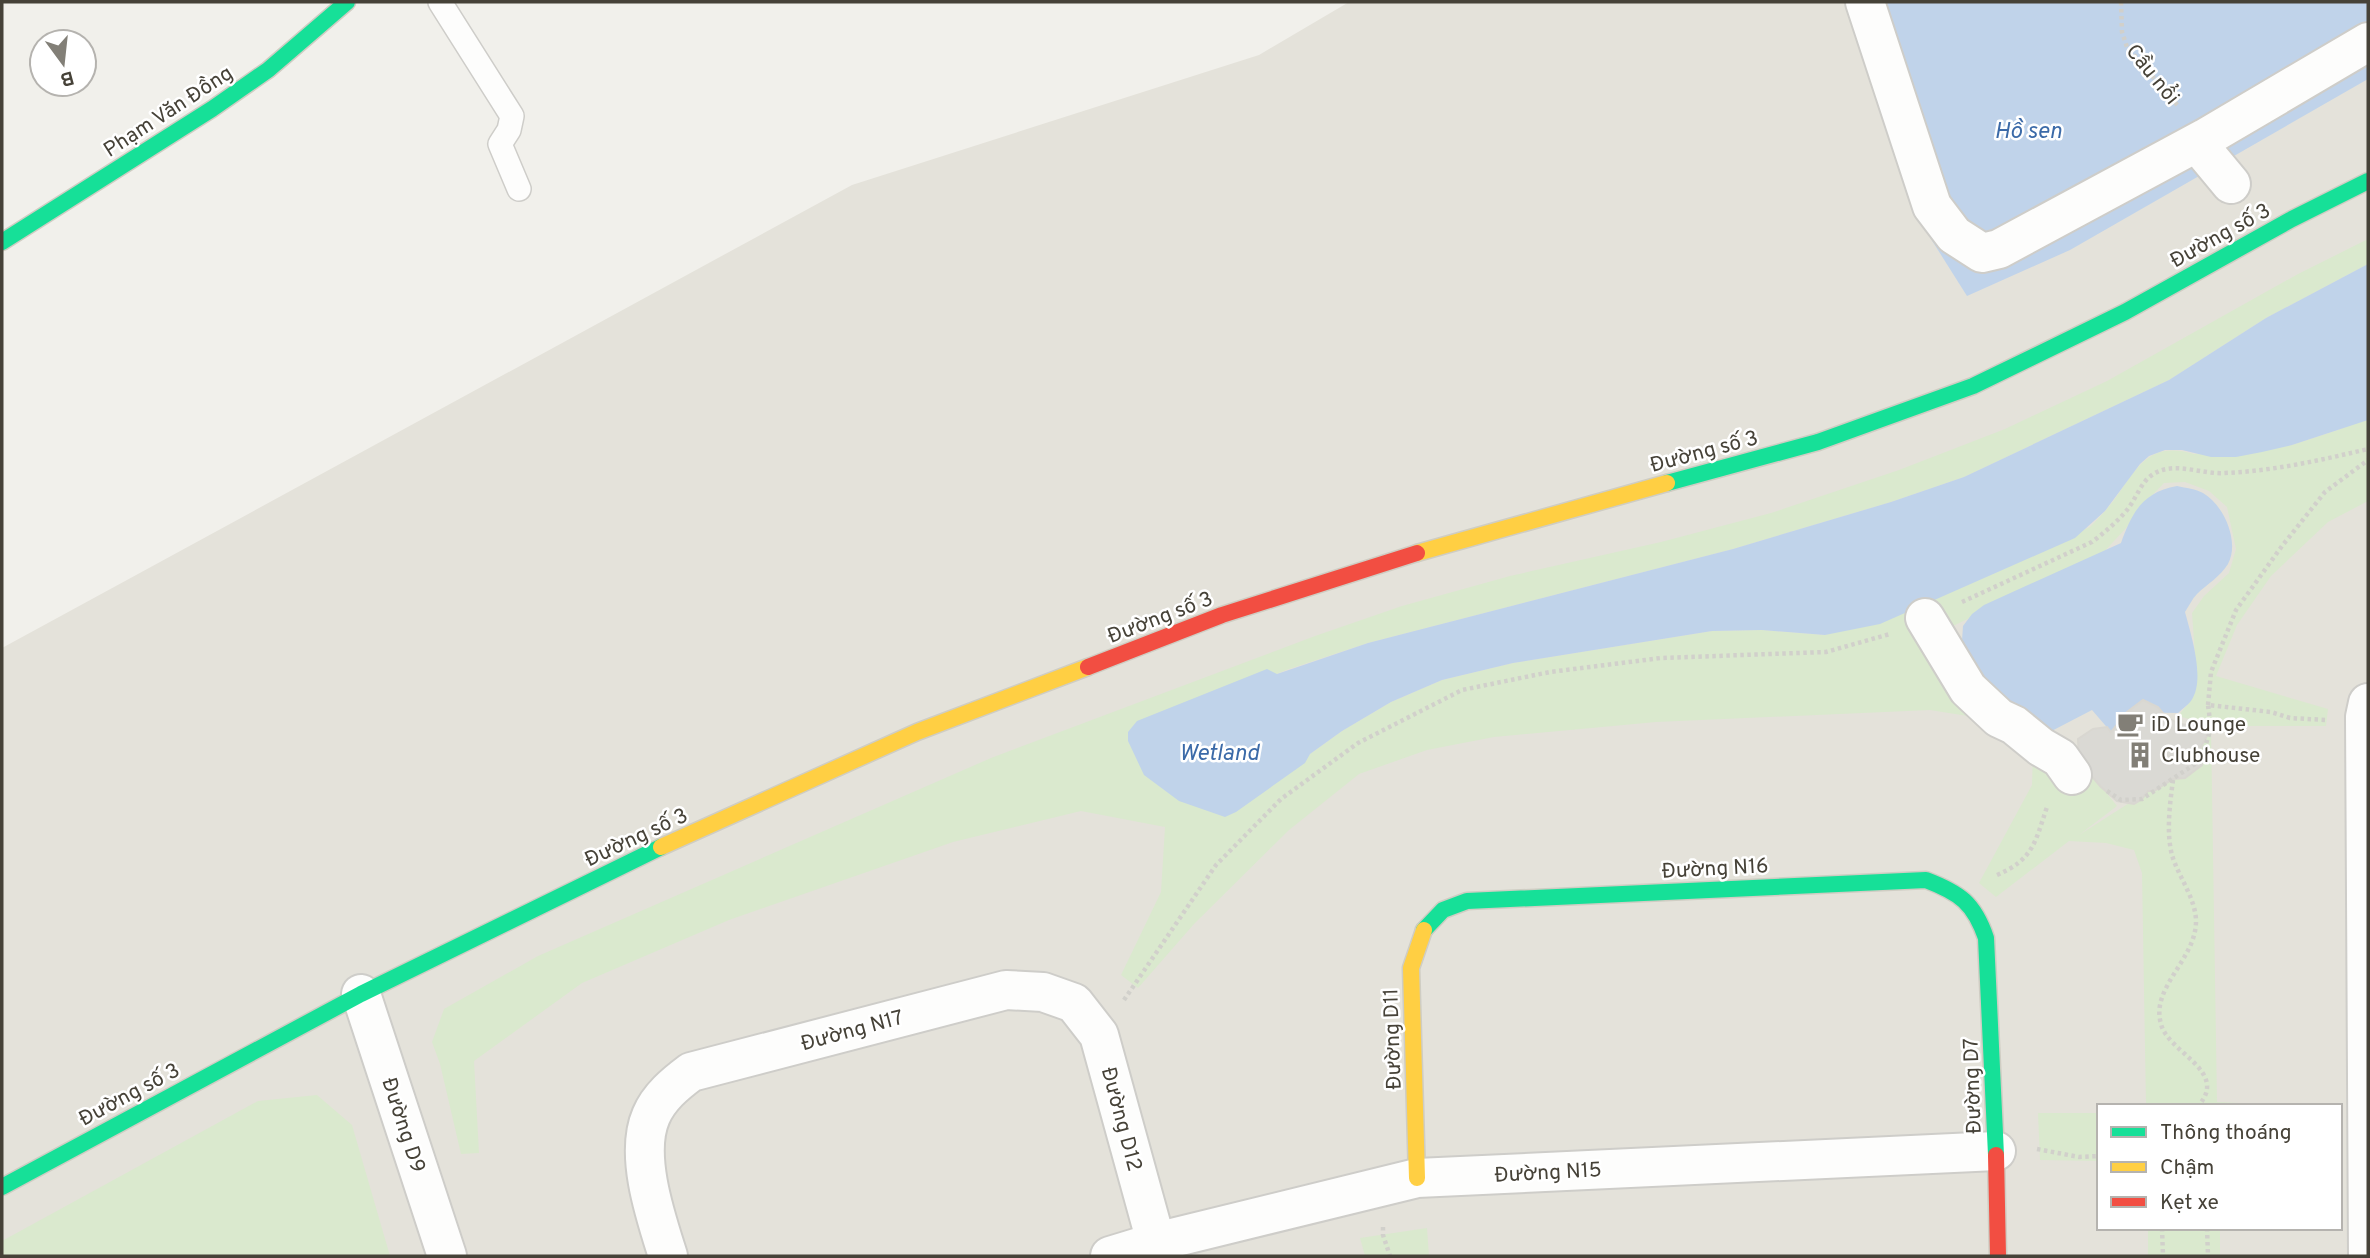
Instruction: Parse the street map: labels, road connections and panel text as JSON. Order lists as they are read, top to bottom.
{
  "streets": {
    "street": [
      "Phạm Văn Đồng",
      "Đường số 3",
      "Đường N16",
      "Đường N17",
      "Đường D11",
      "Đường D7",
      "Đường D12",
      "Đường D9",
      "Đường N15"
    ],
    "path": ["Cầu nổi"]
  },
  "crossings": [
    ["Đường số 3", "Đường D9"],
    ["Đường N16", "Đường D11"],
    ["Đường N16", "Đường D7"],
    ["Đường N17", "Đường D12"],
    ["Đường D11", "Đường N15"],
    ["Đường D7", "Đường N15"],
    ["Đường D12", "Đường N15"]
  ],
  "water": ["Hồ sen", "Wetland"],
  "places": {
    "cafe": ["iD Lounge"],
    "building": ["Clubhouse"]
  },
  "legend": ["Thông thoáng", "Chậm", "Kẹt xe"],
  "north": "bottom"
}
